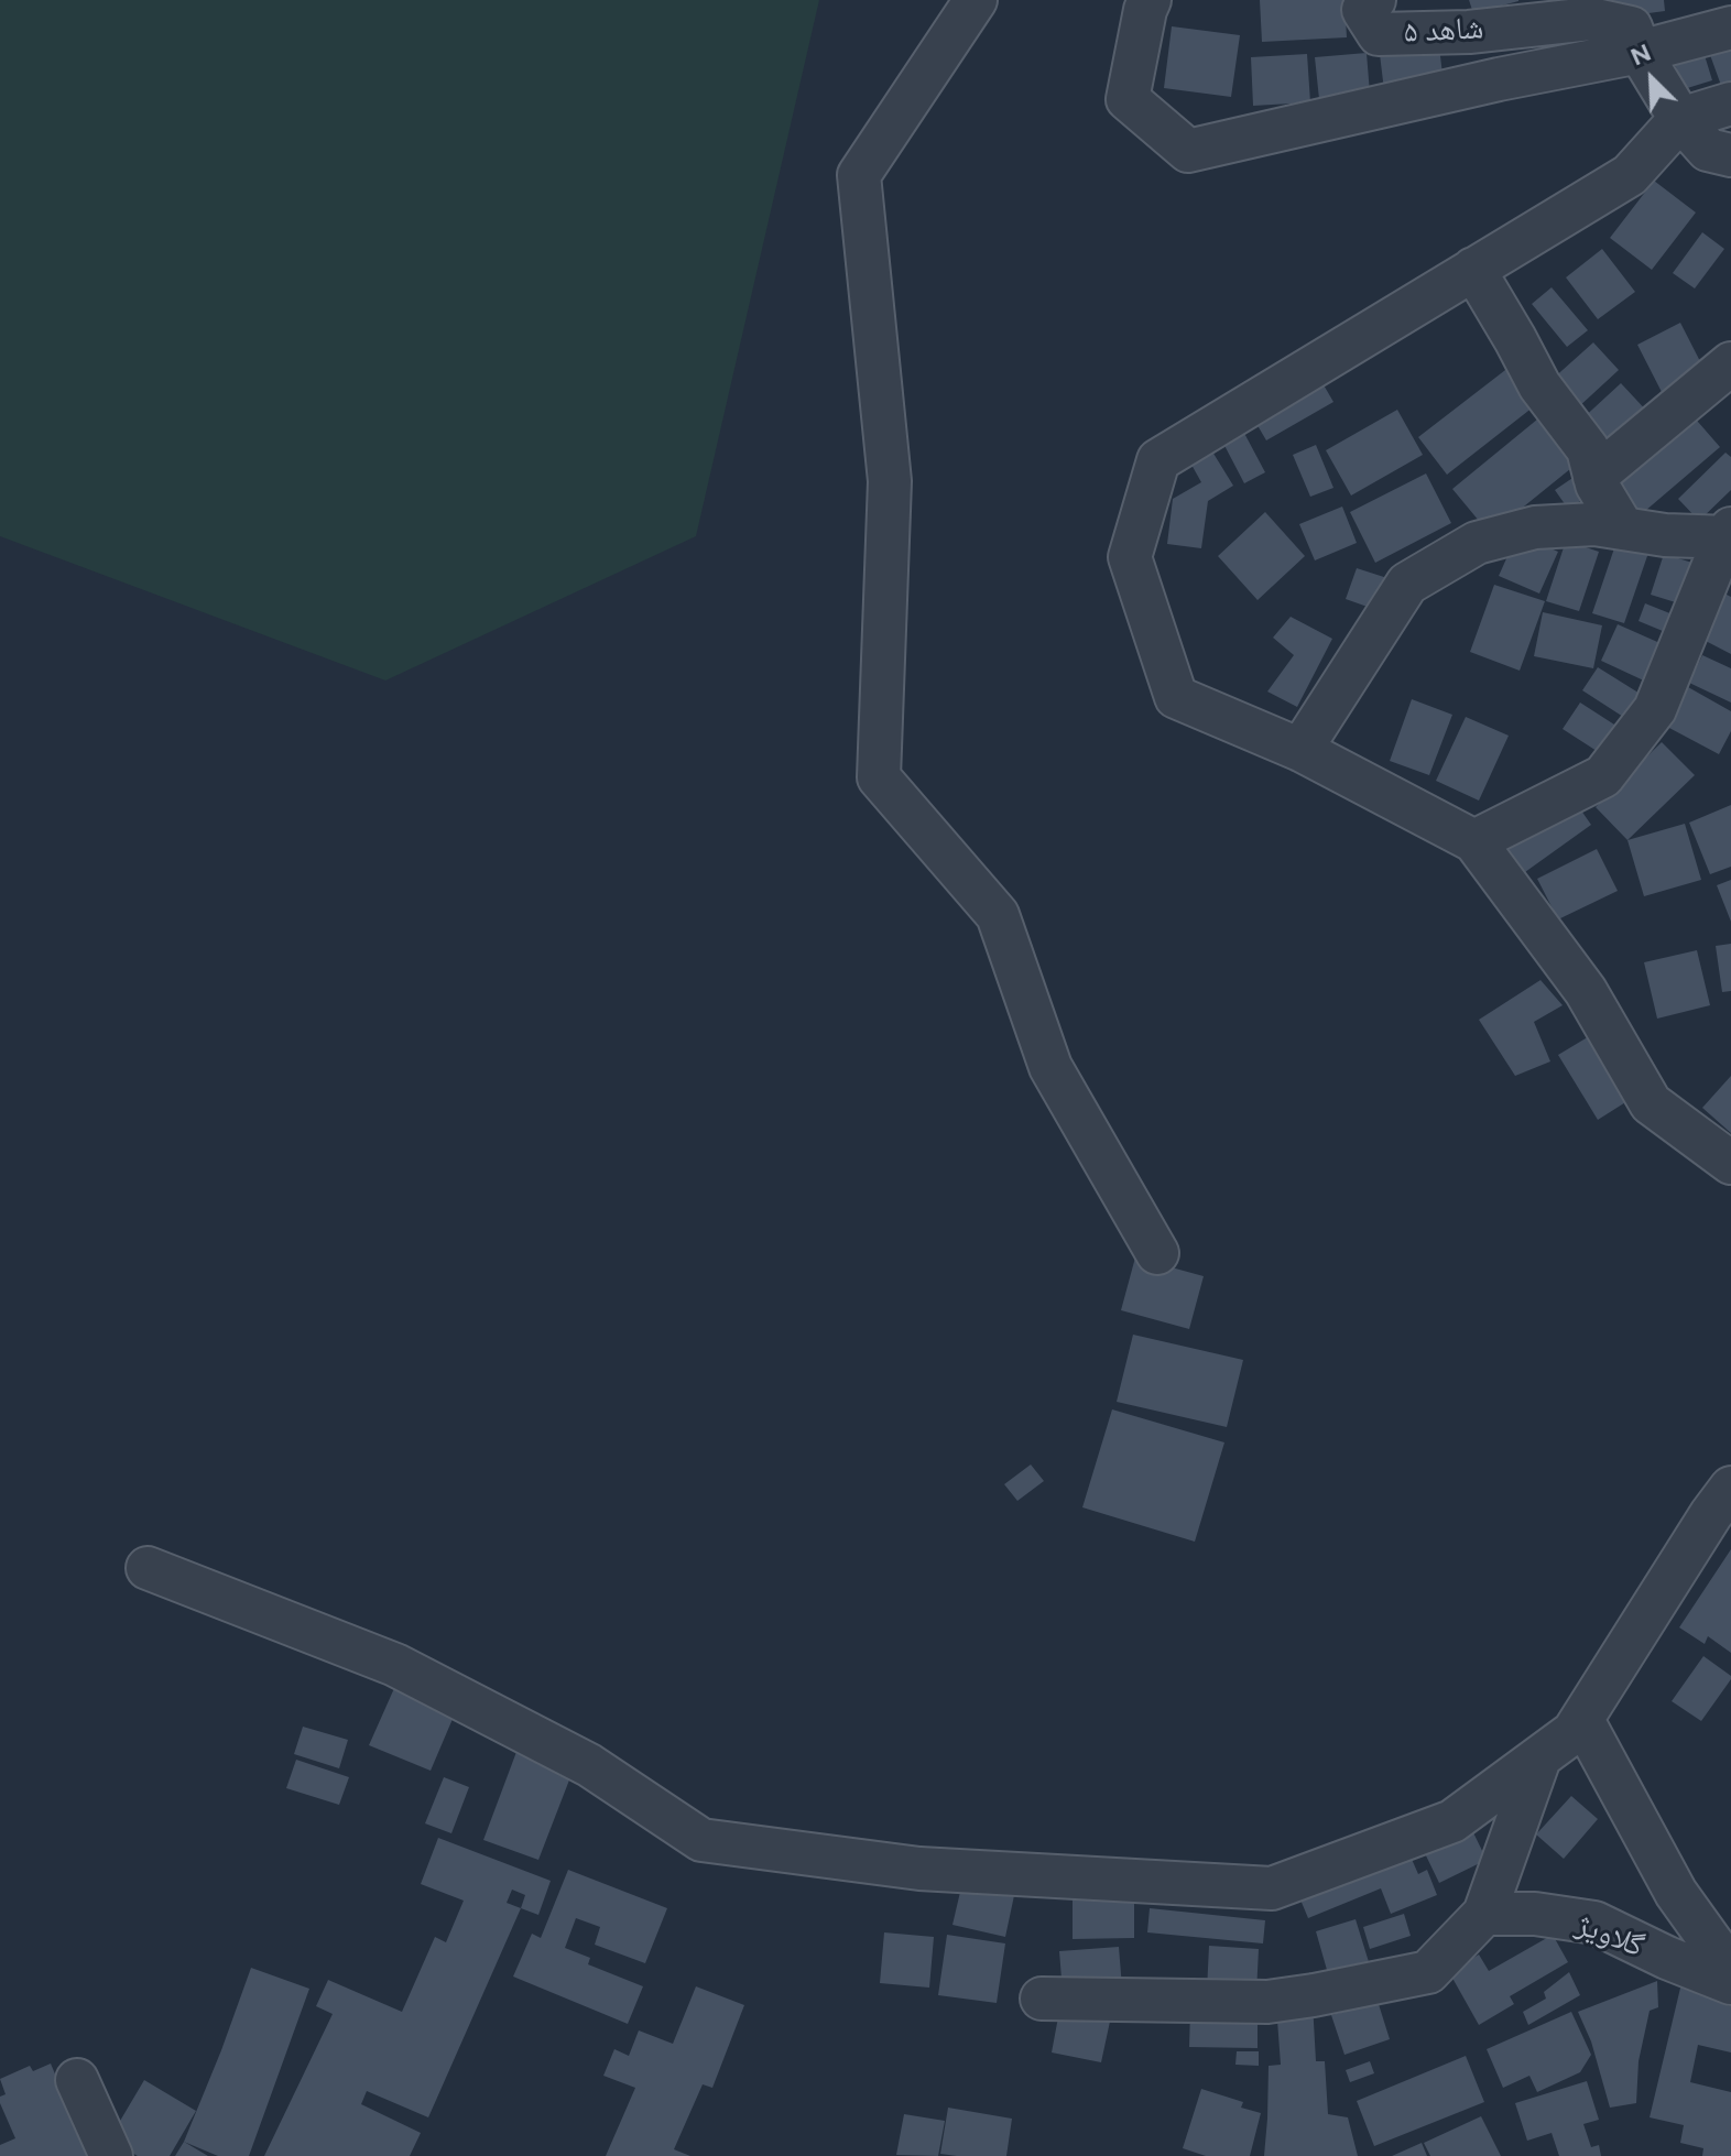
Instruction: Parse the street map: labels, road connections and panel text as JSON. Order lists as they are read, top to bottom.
{
  "streets": {
    "street": ["شاهد ۵", "گلاویژ"]
  },
  "north": "top left"
}
